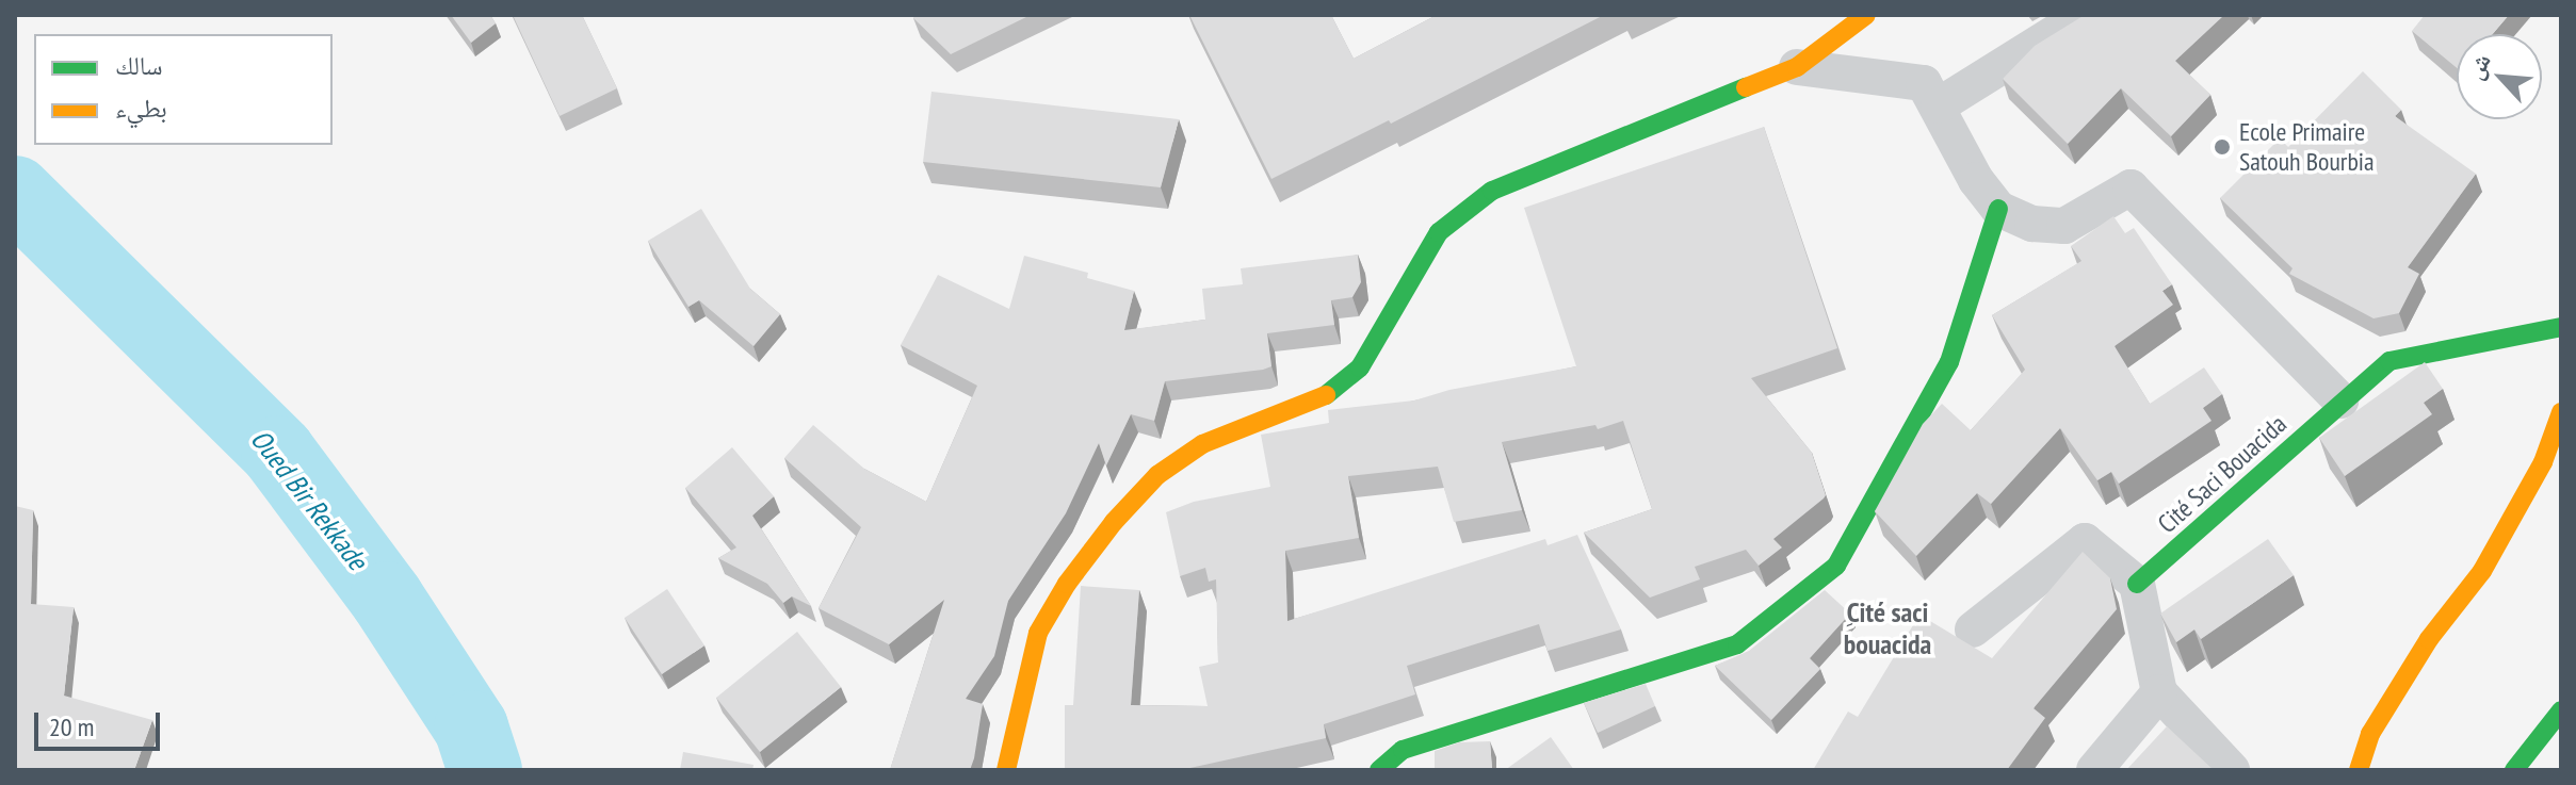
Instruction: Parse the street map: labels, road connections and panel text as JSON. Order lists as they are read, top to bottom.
{
  "streets": {
    "street": ["Cité Saci Bouacida"]
  },
  "districts": ["ِCité saci bouacida"],
  "water": ["Oued Bir Rekkade"],
  "places": ["Ecole Primaire Satouh Bourbia"],
  "legend": ["سالك", "بطيء"],
  "scale_bar": "20 m",
  "north": "top left"
}
